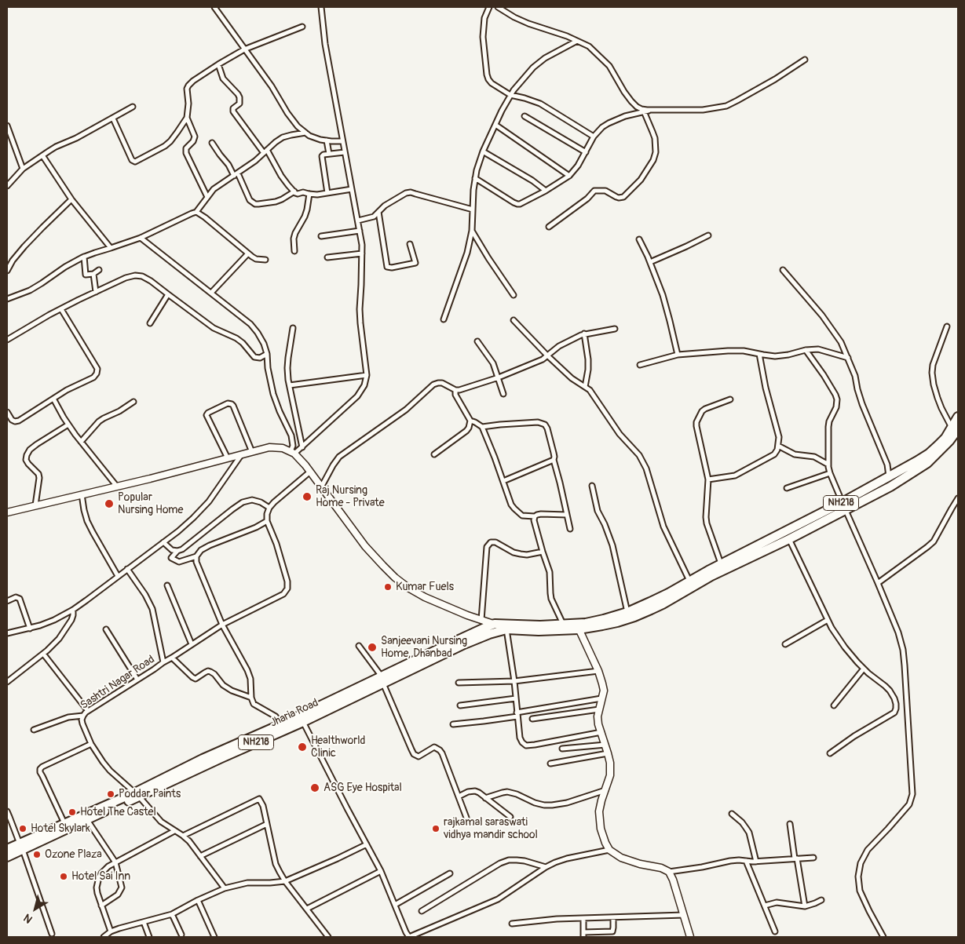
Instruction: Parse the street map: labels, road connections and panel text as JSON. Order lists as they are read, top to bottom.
{
  "streets": {
    "highway": ["NH218", "Jharia Road"],
    "street": ["Sashtri Nagar Road"]
  },
  "crossings": [
    ["NH218", "Jharia Road"],
    ["Sashtri Nagar Road", "Jharia Road"]
  ],
  "places": [
    "Raj Nursing Home - Private",
    "Popular Nursing Home",
    "Kumar Fuels",
    "Sanjeevani Nursing Home, Dhanbad",
    "Healthworld Clinic",
    "ASG Eye Hospital",
    "Poddar Paints",
    "Hotel The Castel",
    "Hotel Skylark",
    "rajkamal saraswati vidhya mandir school",
    "Ozone Plaza",
    "Hotel Sai Inn"
  ],
  "north": "bottom left"
}
